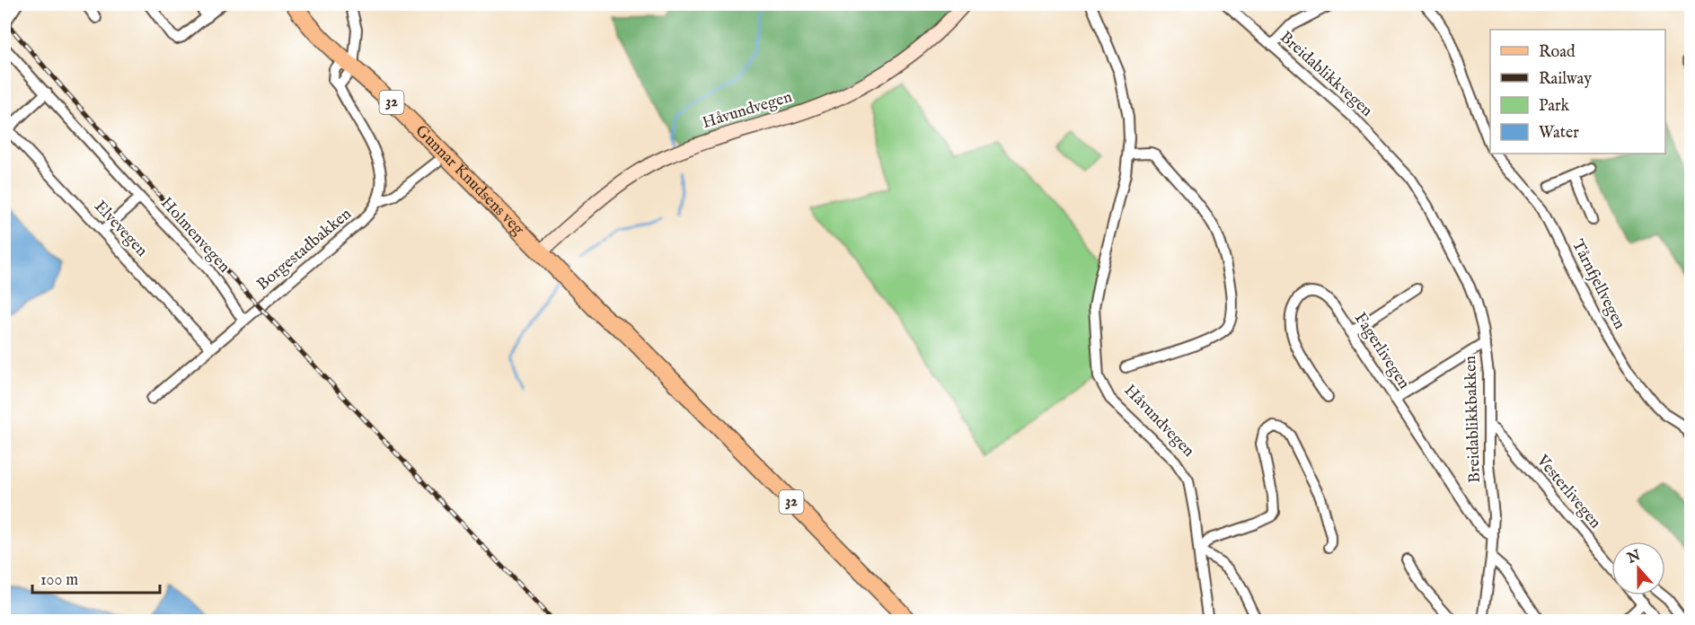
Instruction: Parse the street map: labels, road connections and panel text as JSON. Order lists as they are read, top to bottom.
{
  "streets": {
    "main road": ["32", "Håvundvegen", "Gunnar Knudsens veg"],
    "street": [
      "Breidablikkvegen",
      "Elvevegen",
      "Holmenvegen",
      "Borgestadbakken",
      "Tårnfjellvegen",
      "Fagerlivegen",
      "Breidablikkbakken",
      "Vesterlivegen"
    ]
  },
  "crossings": [
    ["Breidablikkvegen", "Breidablikkbakken"],
    ["Håvundvegen", "Gunnar Knudsens veg"],
    ["Elvevegen", "Holmenvegen"],
    ["Elvevegen", "Borgestadbakken"],
    ["Holmenvegen", "Borgestadbakken"],
    ["Fagerlivegen", "Breidablikkbakken"],
    ["Breidablikkbakken", "Vesterlivegen"]
  ],
  "legend": [
    "Road",
    "Railway",
    "Park",
    "Water"
  ],
  "scale_bar": "100 m",
  "north": "top"
}
